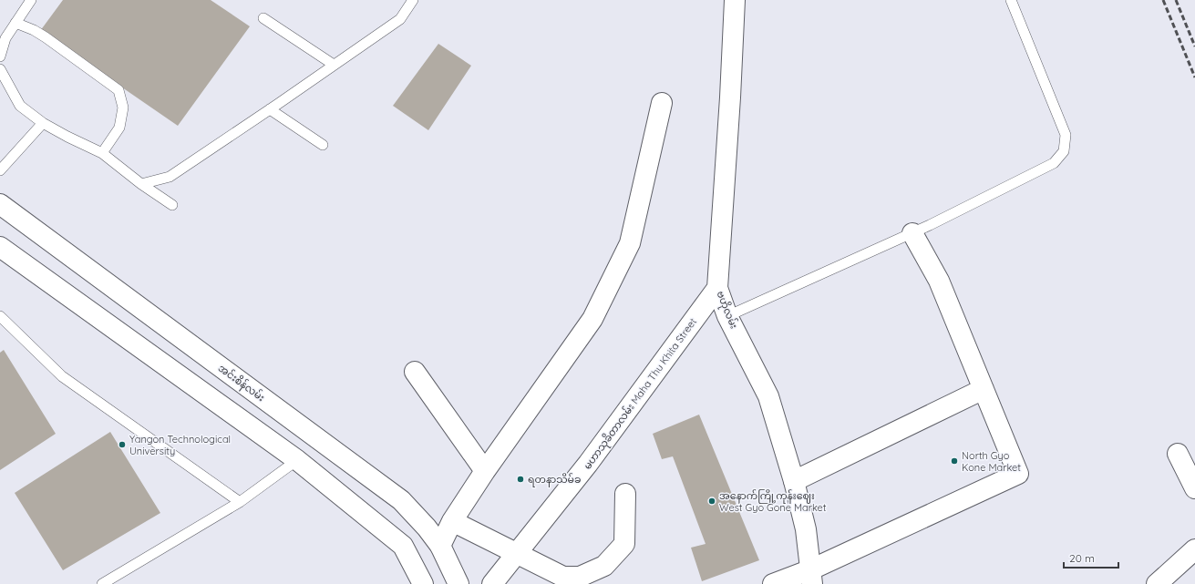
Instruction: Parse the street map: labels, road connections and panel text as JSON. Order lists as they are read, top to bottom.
{
  "streets": {
    "street": ["ဗဟိုလမ်း", "အင်းစိန်လမ်း", "မဟာသုခိတာလမ်း Maha Thu Khita Street"]
  },
  "crossings": [
    ["ဗဟိုလမ်း", "မဟာသုခိတာလမ်း Maha Thu Khita Street"]
  ],
  "places": [
    "Yangon Technological University",
    "North Gyo Kone Market",
    "ရတနာသိမ်ခ",
    "အနောက်ကြို့ကုန်းဈေး West Gyo Gone Market"
  ],
  "scale_bar": "20 m"
}
